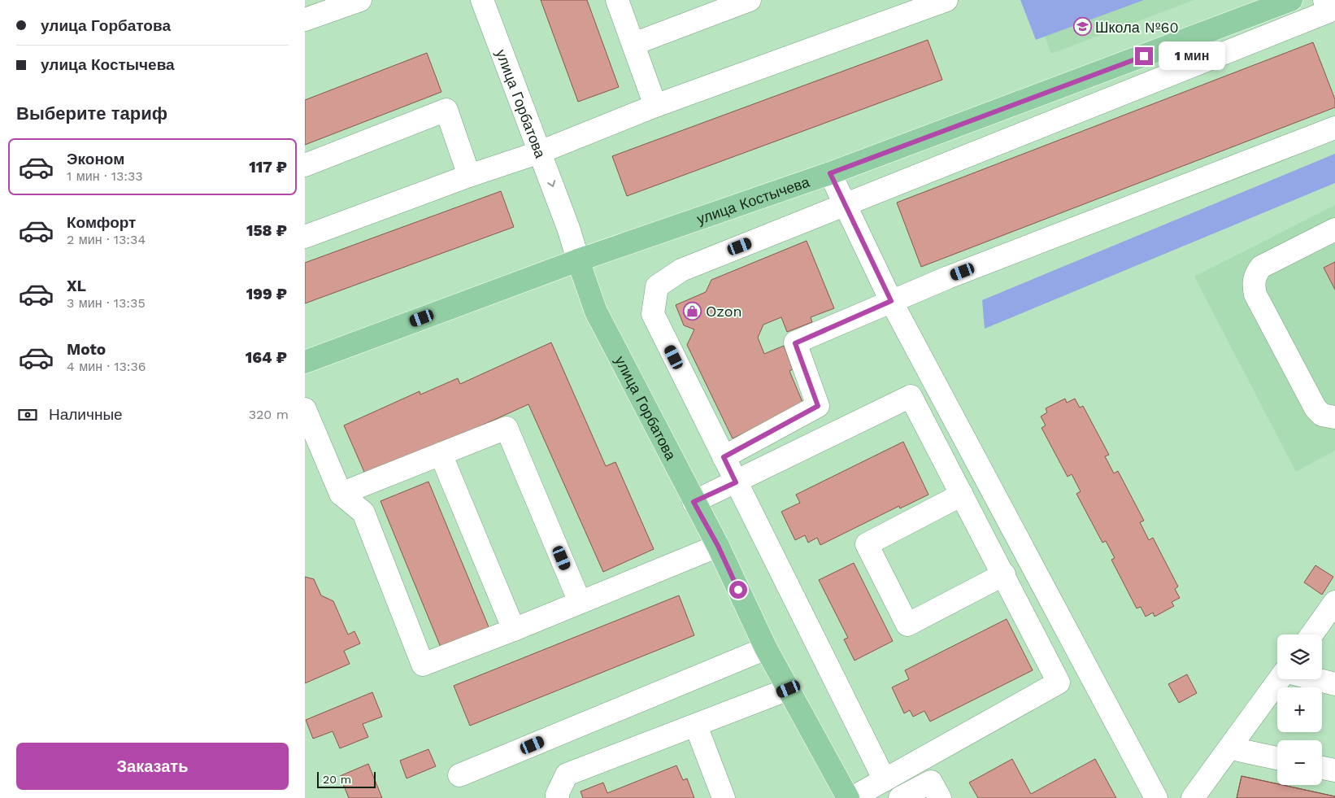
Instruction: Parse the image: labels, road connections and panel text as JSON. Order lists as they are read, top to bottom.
{
  "streets": {
    "main road": ["улица Горбатова", "улица Костычева"]
  },
  "crossings": [
    ["улица Горбатова", "улица Костычева"]
  ],
  "places": {
    "school or university": ["Школа №60"],
    "shop": ["Ozon"]
  },
  "scale_bar": "20 m",
  "page": {
    "banner": ["улица Горбатова", "улица Костычева"],
    "bubble": "1 мин",
    "heading": "Выберите тариф",
    "list": [
      {
        "name": "Эконом",
        "note": "1 мин · 13:33",
        "value": "117 ₽"
      },
      {
        "name": "Комфорт",
        "note": "2 мин · 13:34",
        "value": "158 ₽"
      },
      {
        "name": "XL",
        "note": "3 мин · 13:35",
        "value": "199 ₽"
      },
      {
        "name": "Moto",
        "note": "4 мин · 13:36",
        "value": "164 ₽"
      }
    ],
    "pay": ["Наличные", "320 m"],
    "map_buttons": ["+", "−"],
    "buttons": "Заказать",
    "scale": "20 m"
  }
}
